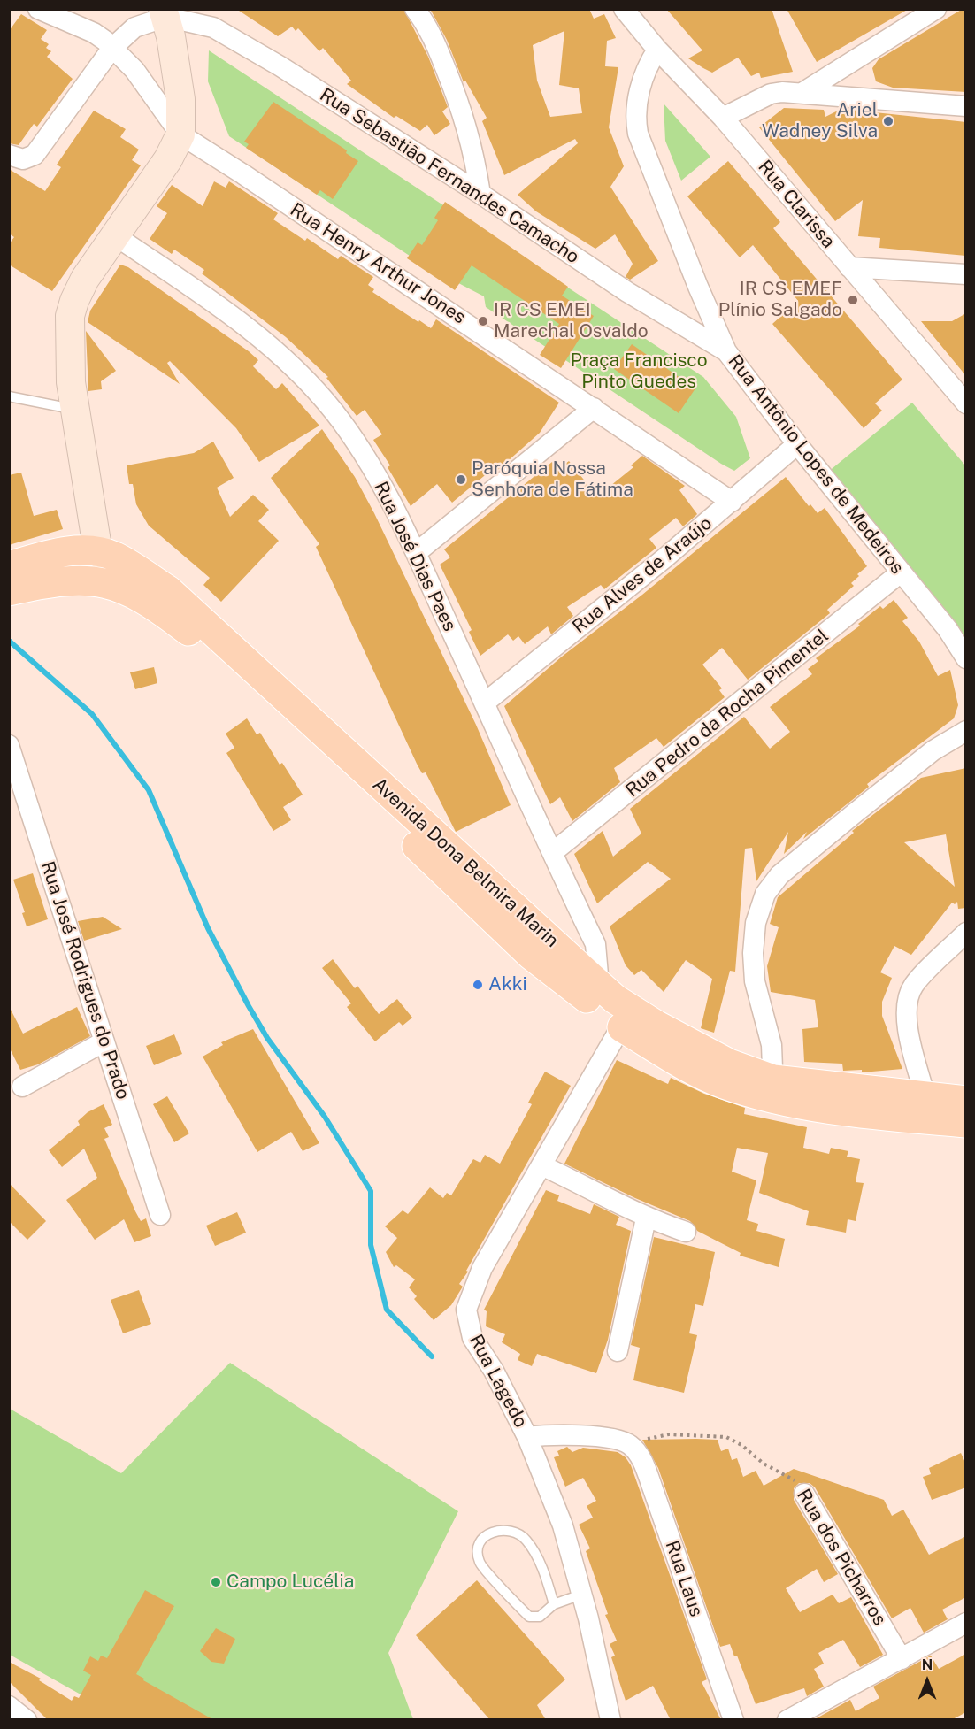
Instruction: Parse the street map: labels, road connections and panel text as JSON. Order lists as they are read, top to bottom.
{
  "streets": {
    "main road": ["Avenida Dona Belmira Marin"],
    "street": [
      "Rua Sebastião Fernandes Camacho",
      "Rua Clarissa",
      "Rua Henry Arthur Jones",
      "Rua Antônio Lopes de Medeiros",
      "Rua José Dias Paes",
      "Rua Alves de Araújo",
      "Rua Pedro da Rocha Pimentel",
      "Rua José Rodrigues do Prado",
      "Rua Lagedo",
      "Rua dos Picharros",
      "Rua Laus"
    ]
  },
  "crossings": [
    ["Rua Sebastião Fernandes Camacho", "Rua Antônio Lopes de Medeiros"],
    ["Rua Clarissa", "Rua Antônio Lopes de Medeiros"],
    ["Rua Henry Arthur Jones", "Rua Alves de Araújo"],
    ["Rua Antônio Lopes de Medeiros", "Rua Alves de Araújo"],
    ["Rua Antônio Lopes de Medeiros", "Rua Pedro da Rocha Pimentel"],
    ["Rua José Dias Paes", "Rua Alves de Araújo"],
    ["Rua José Dias Paes", "Rua Pedro da Rocha Pimentel"],
    ["Rua José Dias Paes", "Avenida Dona Belmira Marin"],
    ["Avenida Dona Belmira Marin", "Rua Lagedo"],
    ["Rua dos Picharros", "Rua Laus"]
  ],
  "parks": ["Praça Francisco Pinto Guedes"],
  "places": [
    "Ariel Wadney Silva",
    "IR CS EMEF Plínio Salgado",
    "IR CS EMEI Marechal Osvaldo",
    "Paróquia Nossa Senhora de Fátima",
    "Akki",
    "Campo Lucélia"
  ],
  "north": "top"
}
